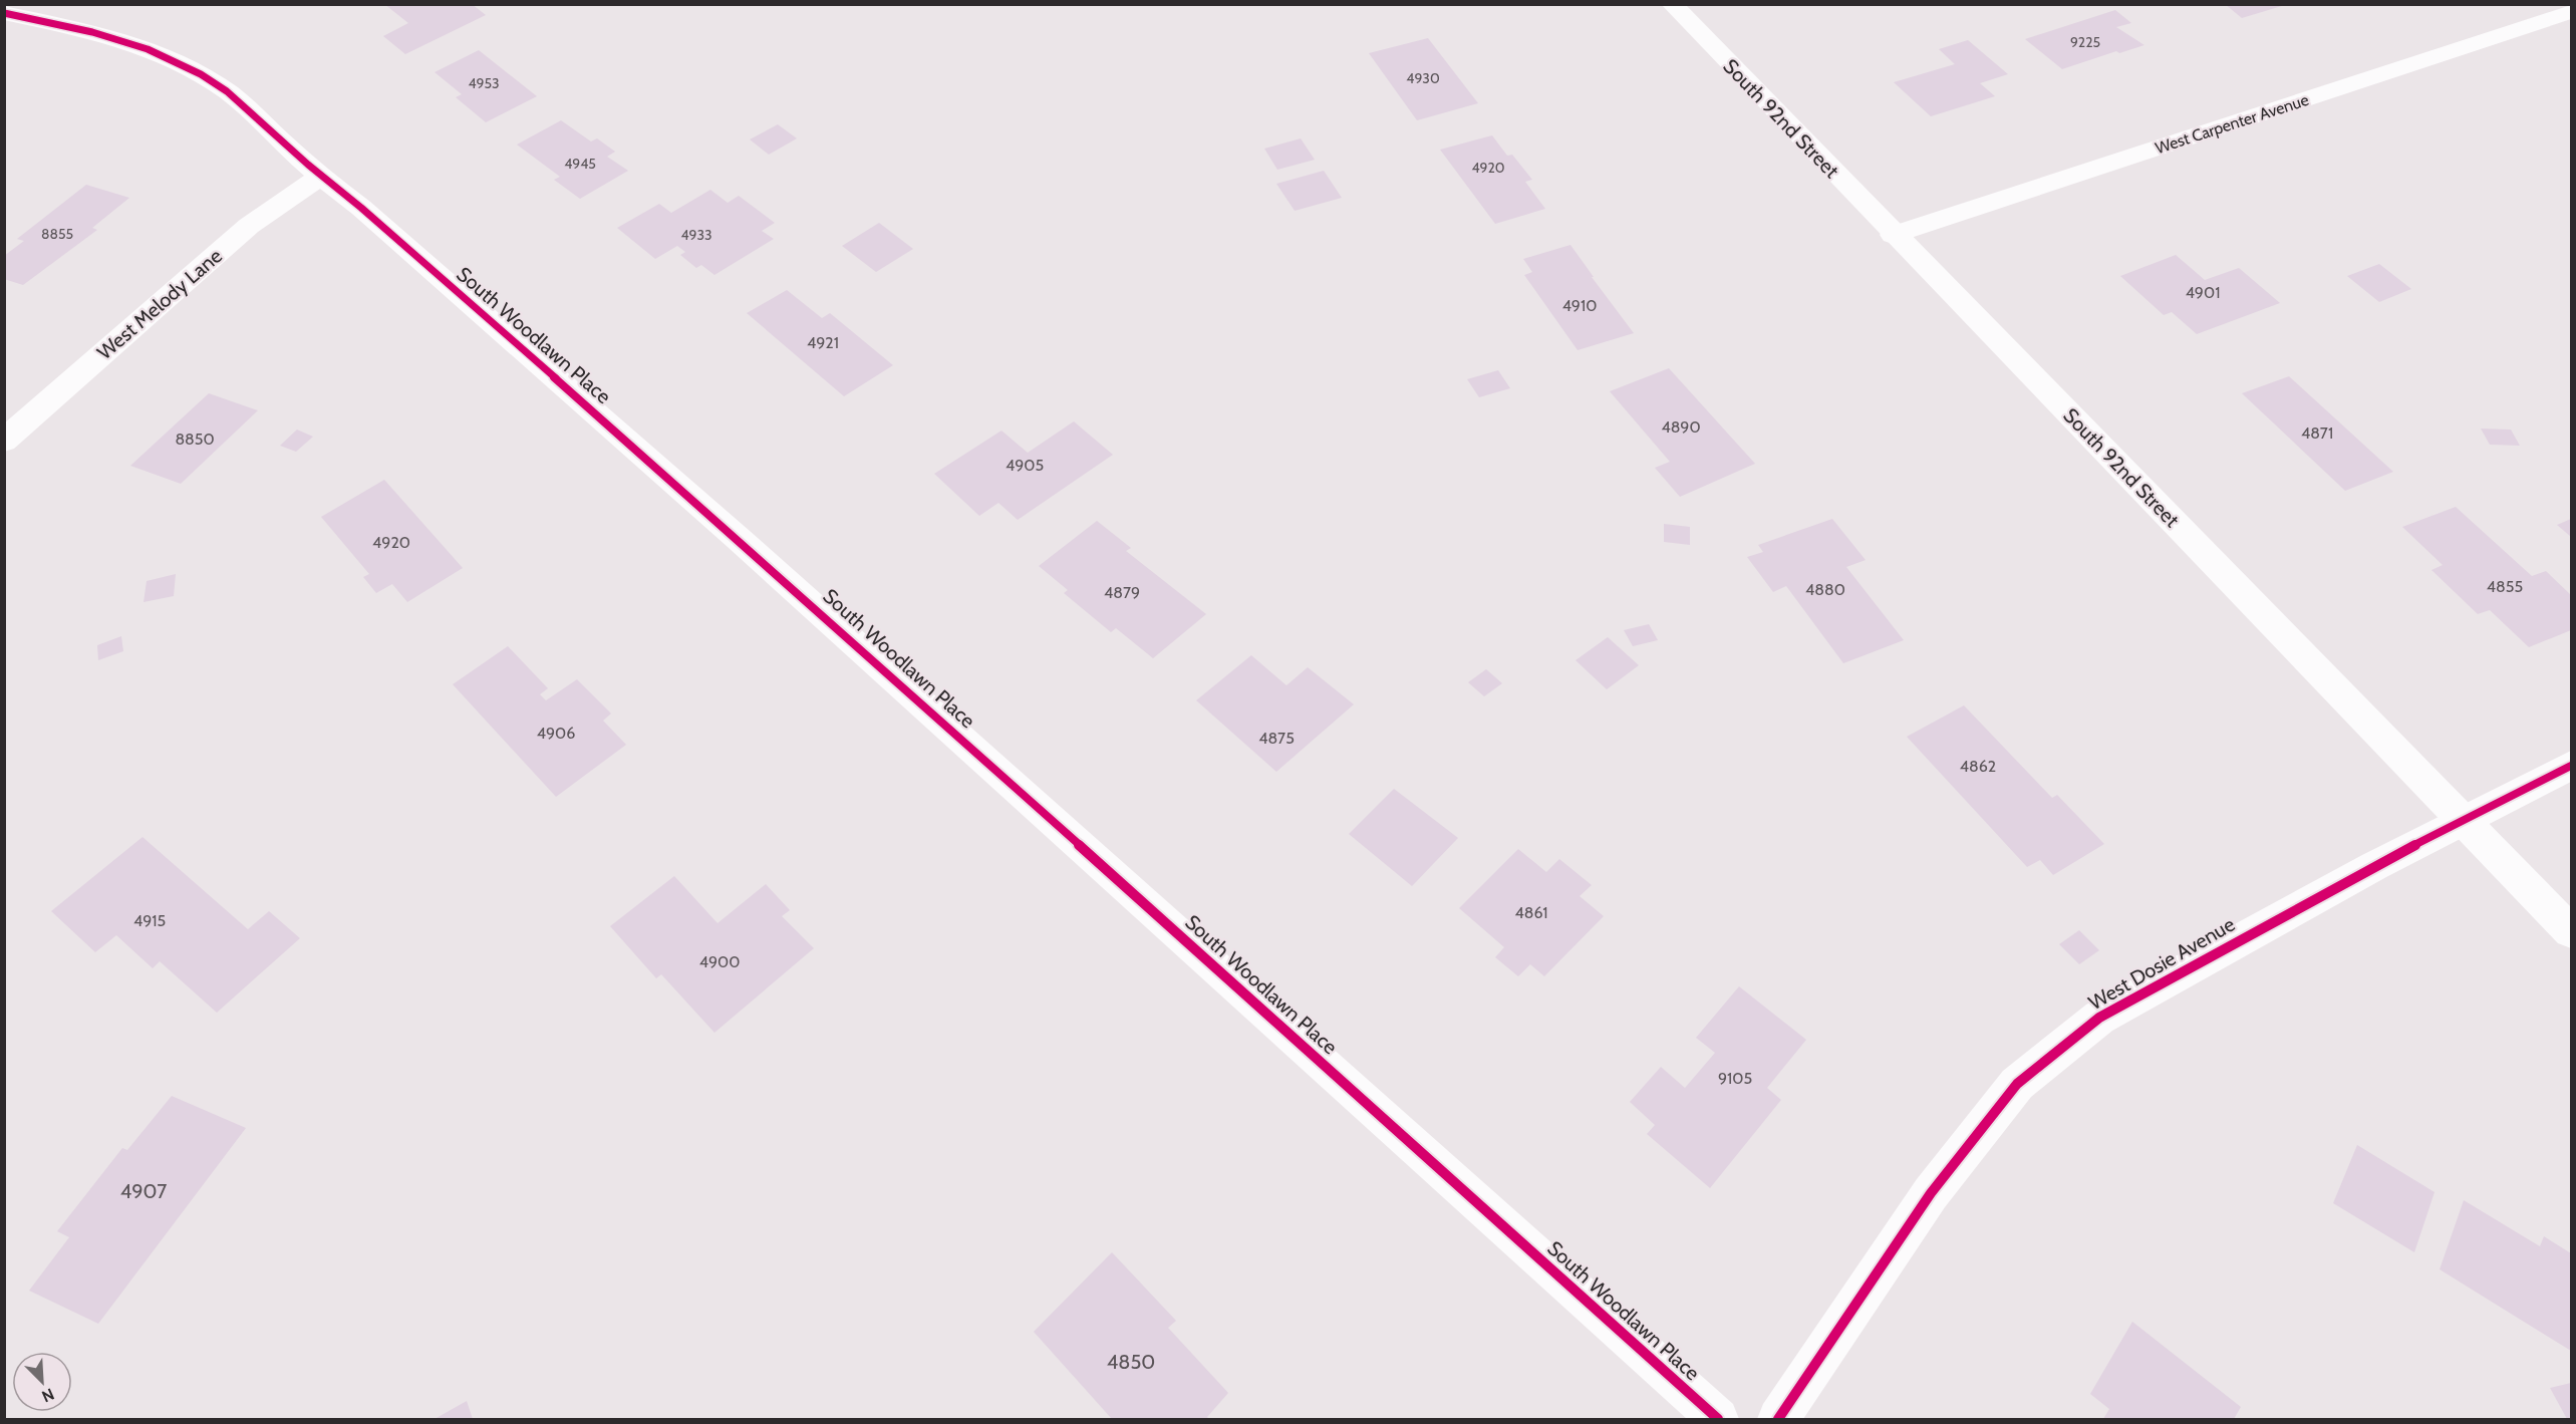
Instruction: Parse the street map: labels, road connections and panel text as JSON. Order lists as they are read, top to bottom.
{
  "streets": {
    "street": [
      "South 92nd Street",
      "West Carpenter Avenue",
      "West Melody Lane",
      "South Woodlawn Place",
      "West Dosie Avenue"
    ]
  },
  "crossings": [
    ["South 92nd Street", "West Carpenter Avenue"],
    ["South 92nd Street", "West Dosie Avenue"],
    ["West Melody Lane", "South Woodlawn Place"]
  ],
  "house_numbers": [
    "9225",
    "4930",
    "4953",
    "4945",
    "4920",
    "8855",
    "4933",
    "4901",
    "4910",
    "4921",
    "4890",
    "4871",
    "8850",
    "4905",
    "4920",
    "4855",
    "4880",
    "4879",
    "4906",
    "4875",
    "4862",
    "4861",
    "4915",
    "4900",
    "9105",
    "4907",
    "4850"
  ],
  "north": "bottom right"
}
